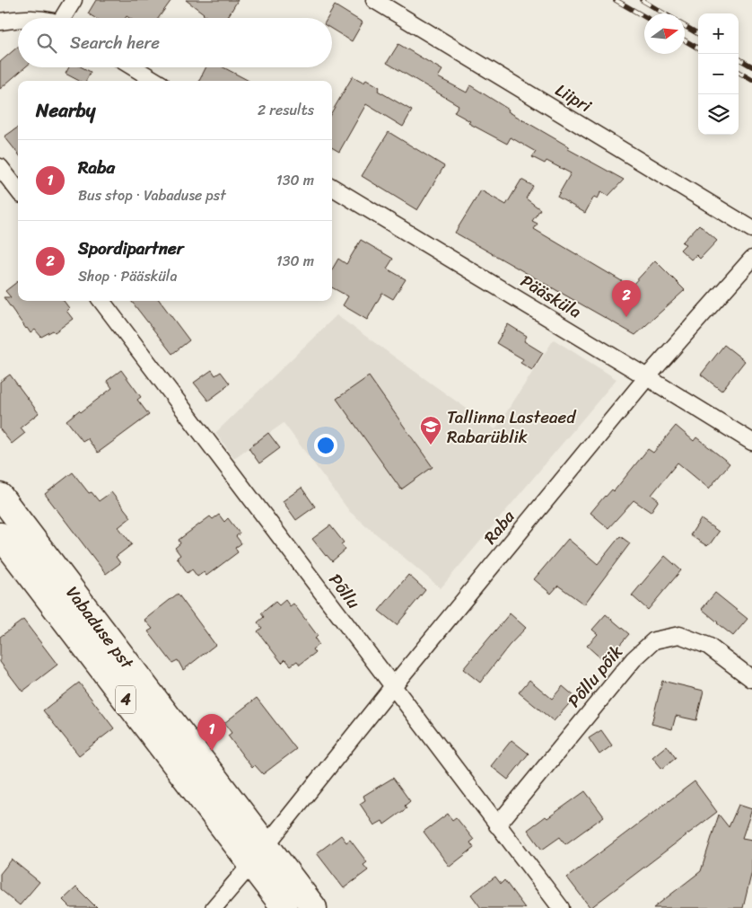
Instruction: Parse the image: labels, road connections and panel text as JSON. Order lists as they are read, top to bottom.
{
  "streets": {
    "highway": ["Vabaduse pst", "4"],
    "street": [
      "Liipri",
      "Pääsküla",
      "Raba",
      "Põllu",
      "Põllu põik"
    ]
  },
  "crossings": [
    ["Pääsküla", "Raba"],
    ["Raba", "Põllu"],
    ["Raba", "Vabaduse pst"],
    ["Põllu", "Põllu põik"]
  ],
  "places": {
    "school or university": ["Tallinna Lasteaed Rabarüblik"]
  },
  "north": "right",
  "page": {
    "map_buttons": ["+", "−"],
    "search": "Search here",
    "heading": ["Nearby", "2 results"],
    "list": [
      {
        "mark": "1",
        "name": "Raba",
        "note": "Bus stop · Vabaduse pst",
        "value": "130 m"
      },
      {
        "mark": "2",
        "name": "Spordipartner",
        "note": "Shop · Pääsküla",
        "value": "130 m"
      }
    ],
    "pins": ["2", "1"]
  }
}
